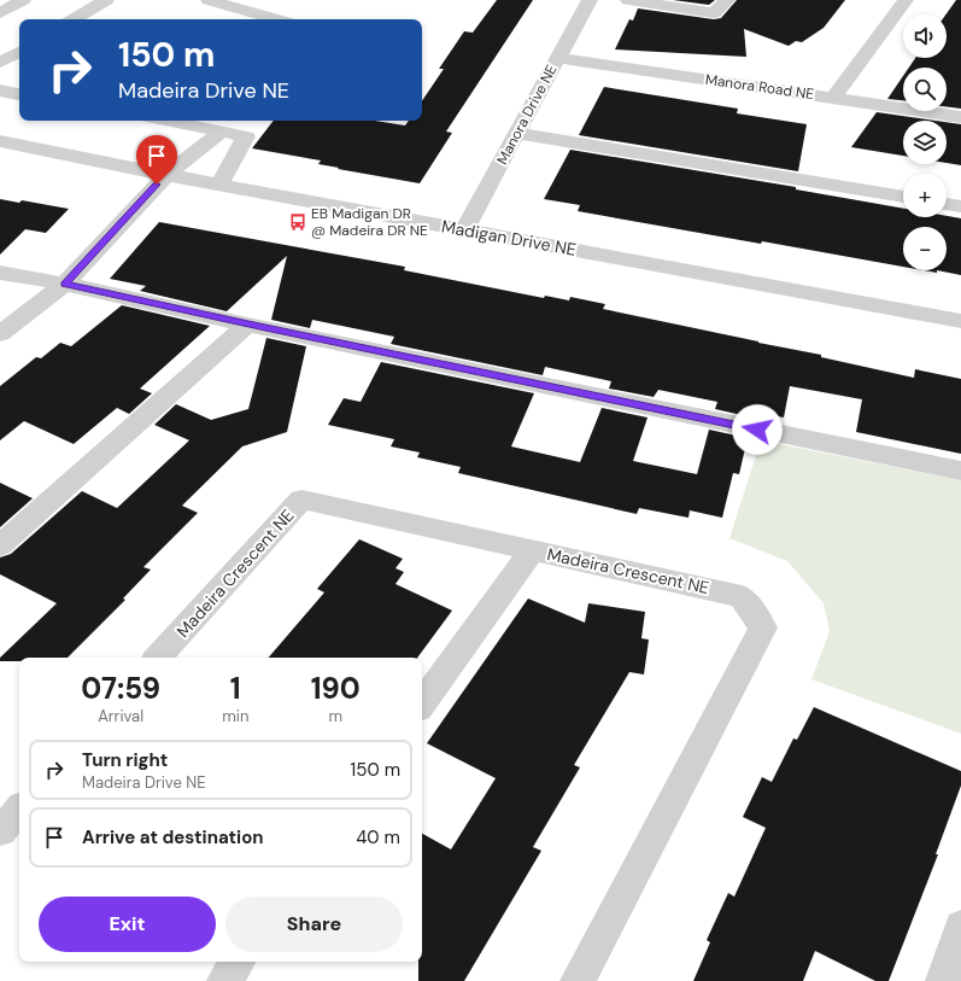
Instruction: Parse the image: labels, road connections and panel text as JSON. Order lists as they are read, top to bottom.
{
  "streets": {
    "street": [
      "Manora Road NE",
      "Manora Drive NE",
      "Madigan Drive NE",
      "Madeira Crescent NE"
    ]
  },
  "crossings": [
    ["Manora Road NE", "Manora Drive NE"],
    ["Manora Drive NE", "Madigan Drive NE"]
  ],
  "places": {
    "bus stop": ["EB Madigan DR @ Madeira DR NE"]
  },
  "page": {
    "map_buttons": ["+", "−"],
    "turn": ["150 m", "Madeira Drive NE"],
    "eta": [
      "07:59",
      "Arrival",
      "1",
      "min",
      "190",
      "m"
    ],
    "list": [
      {
        "name": "Turn right",
        "note": "Madeira Drive NE",
        "value": "150 m"
      },
      {
        "name": "Arrive at destination",
        "value": "40 m"
      }
    ],
    "buttons": ["Exit", "Share"]
  }
}
